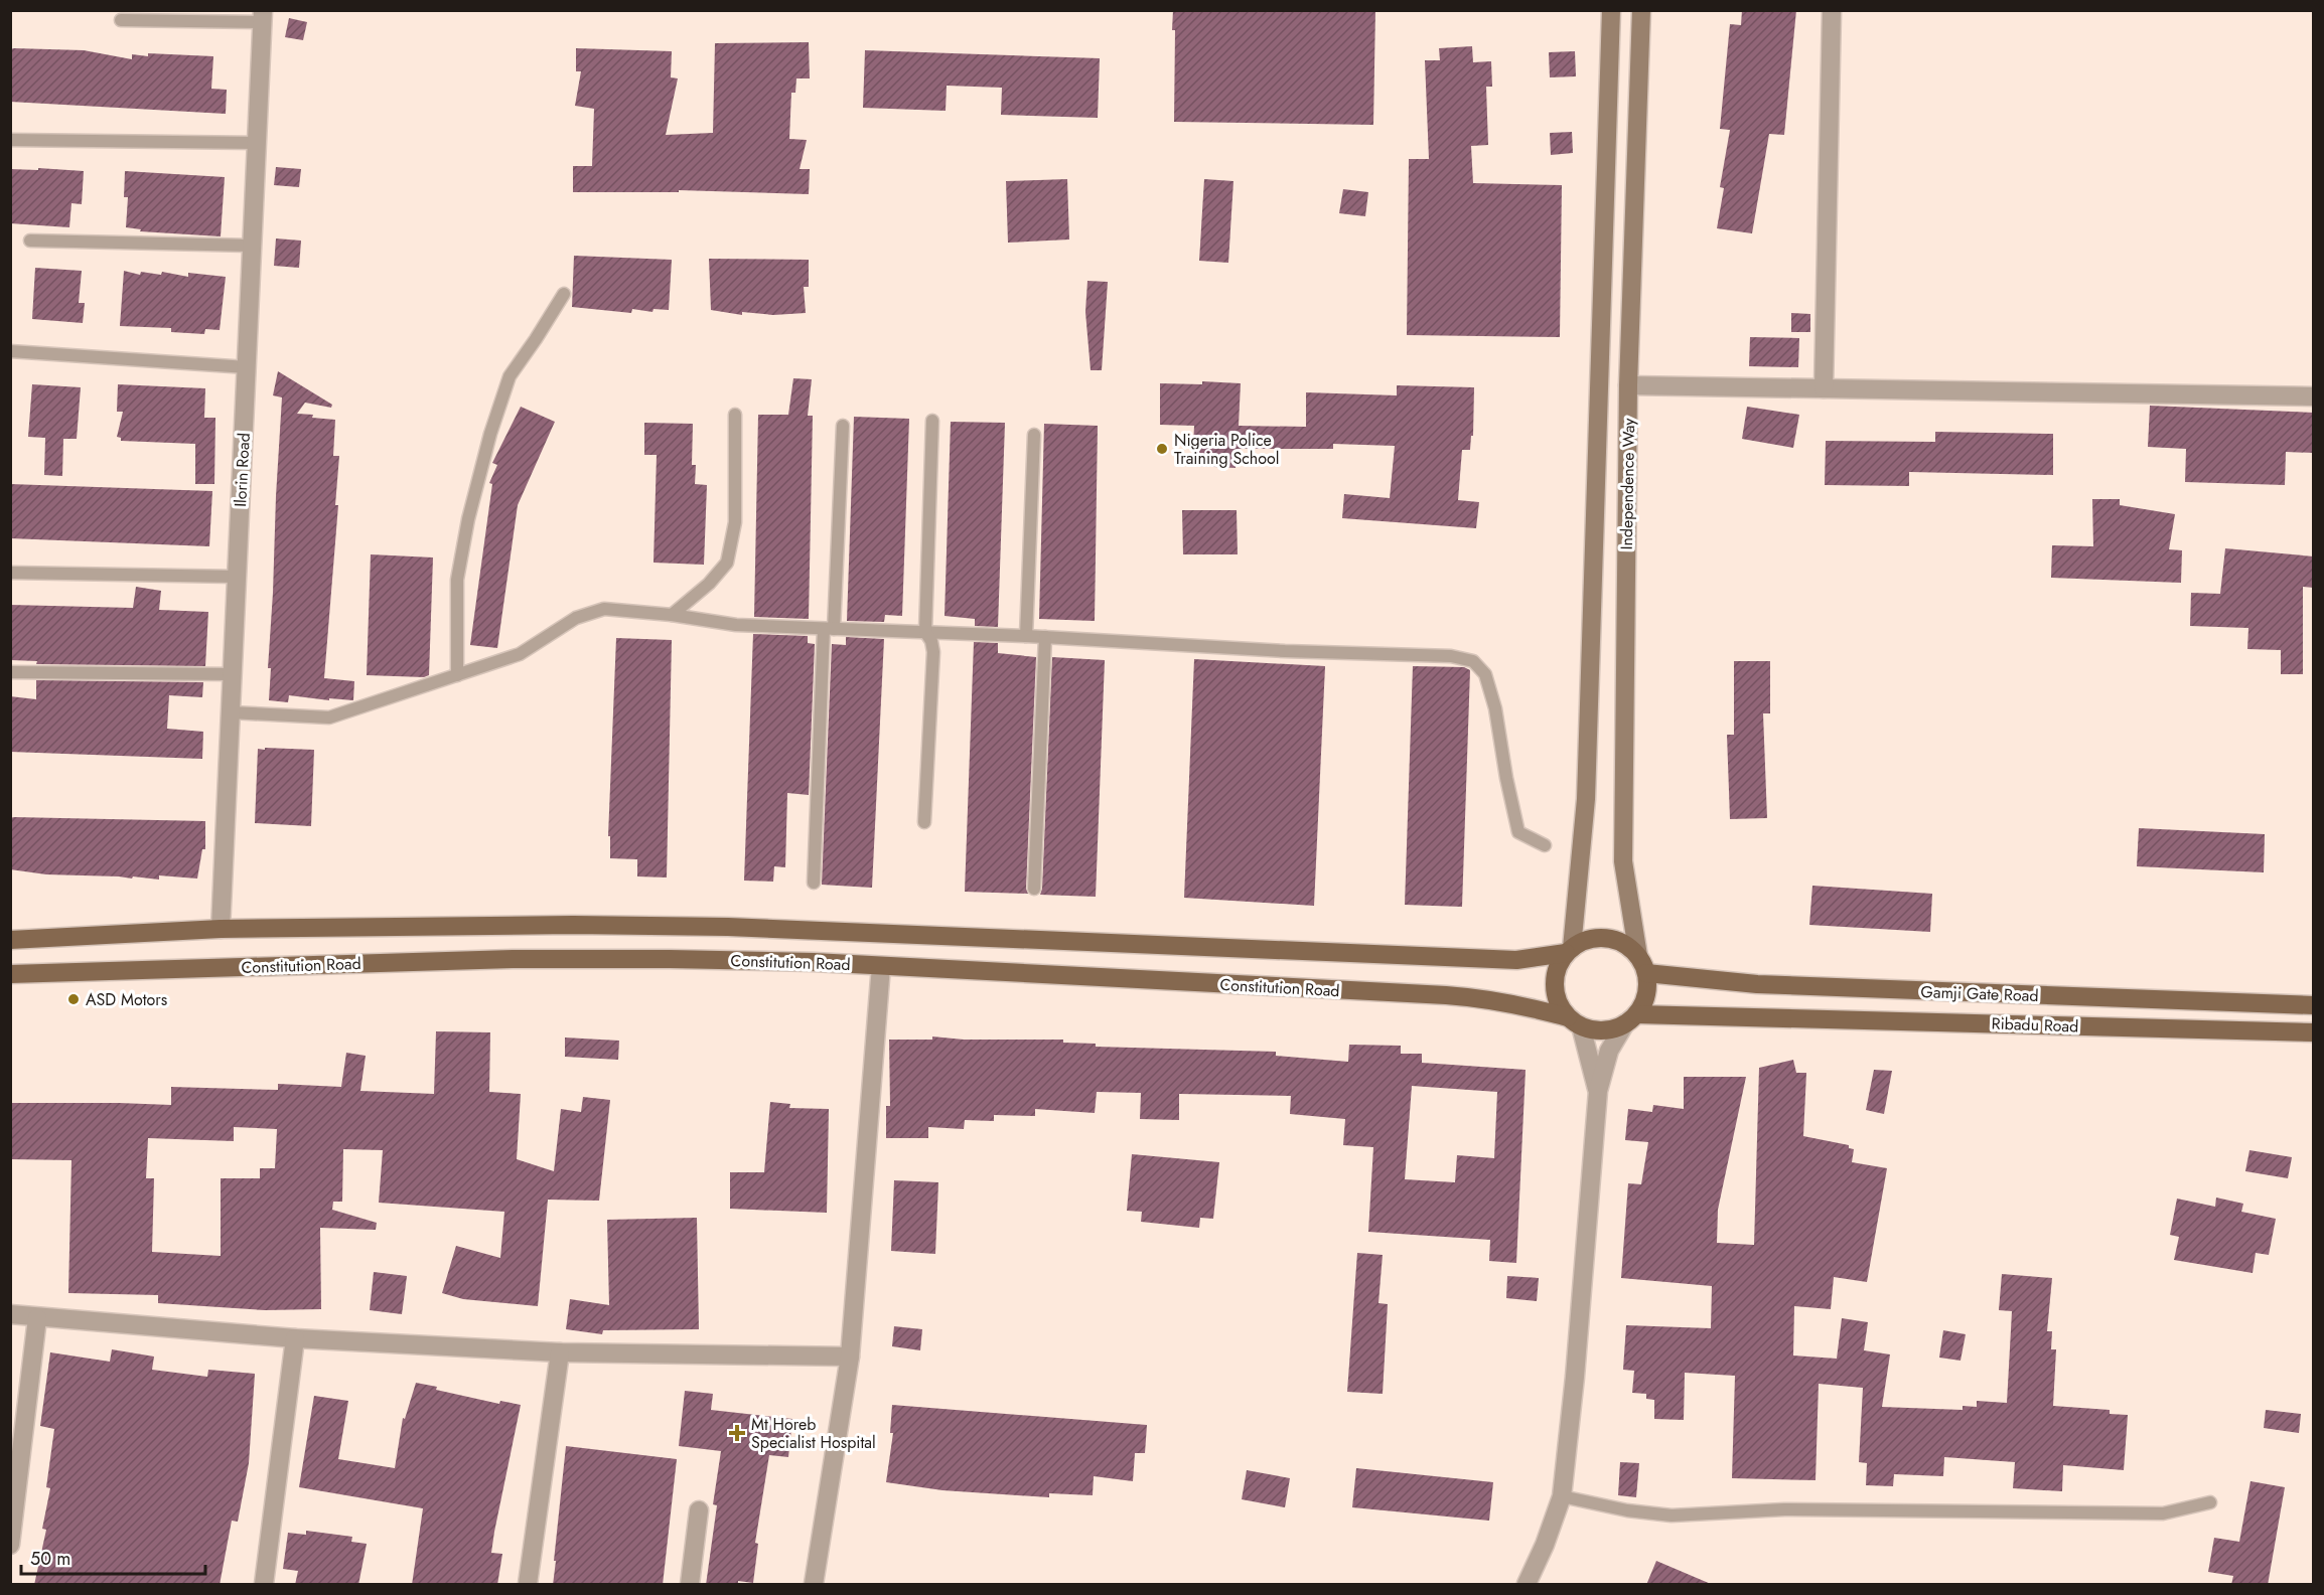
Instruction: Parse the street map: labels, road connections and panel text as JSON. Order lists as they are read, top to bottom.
{
  "streets": {
    "main road": [
      "Independence Way",
      "Constitution Road",
      "Gamji Gate Road",
      "Ribadu Road"
    ],
    "street": ["Ilorin Road"]
  },
  "crossings": [
    ["Ilorin Road", "Constitution Road"],
    ["Independence Way", "Constitution Road"],
    ["Independence Way", "Gamji Gate Road"],
    ["Independence Way", "Ribadu Road"],
    ["Constitution Road", "Gamji Gate Road"],
    ["Constitution Road", "Ribadu Road"],
    ["Gamji Gate Road", "Ribadu Road"]
  ],
  "places": {
    "other": ["Nigeria Police Training School", "ASD Motors"],
    "health": ["Mt Horeb Specialist Hospital"]
  },
  "scale_bar": "50 m"
}
